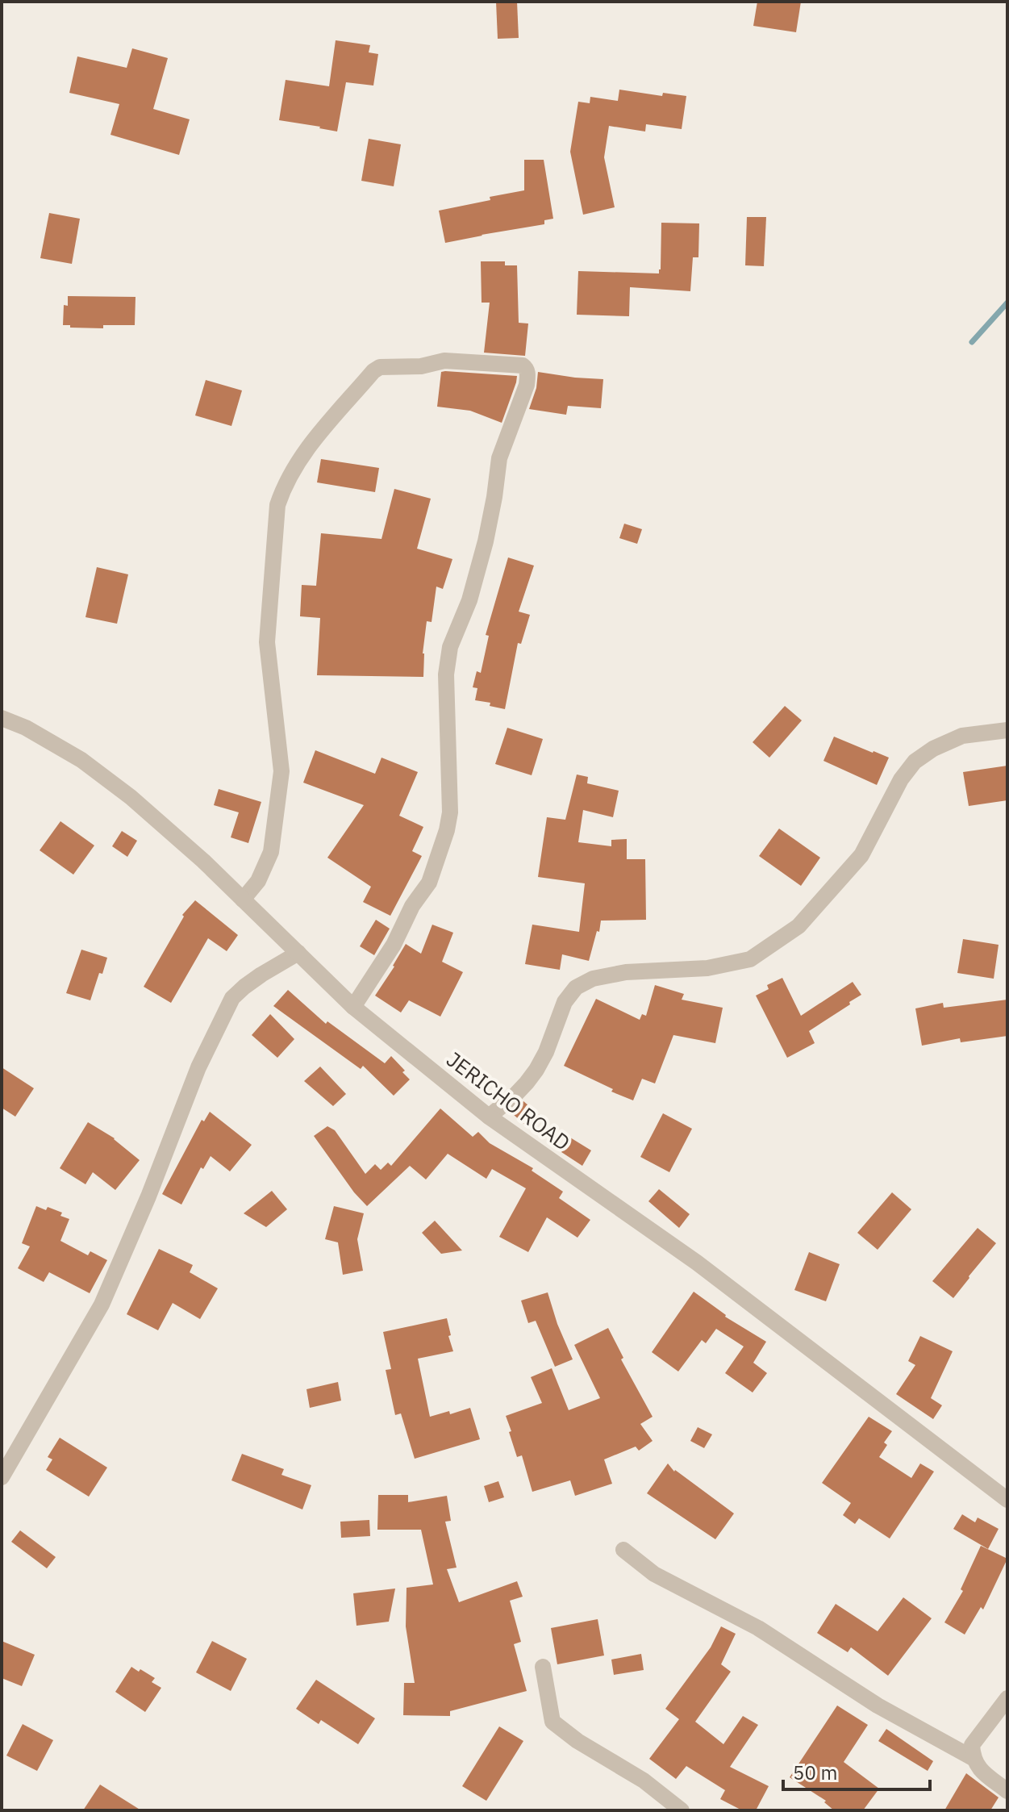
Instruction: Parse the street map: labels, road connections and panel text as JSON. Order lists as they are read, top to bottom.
{
  "streets": {
    "street": ["JERICHO ROAD"]
  },
  "scale_bar": "50 m"
}
